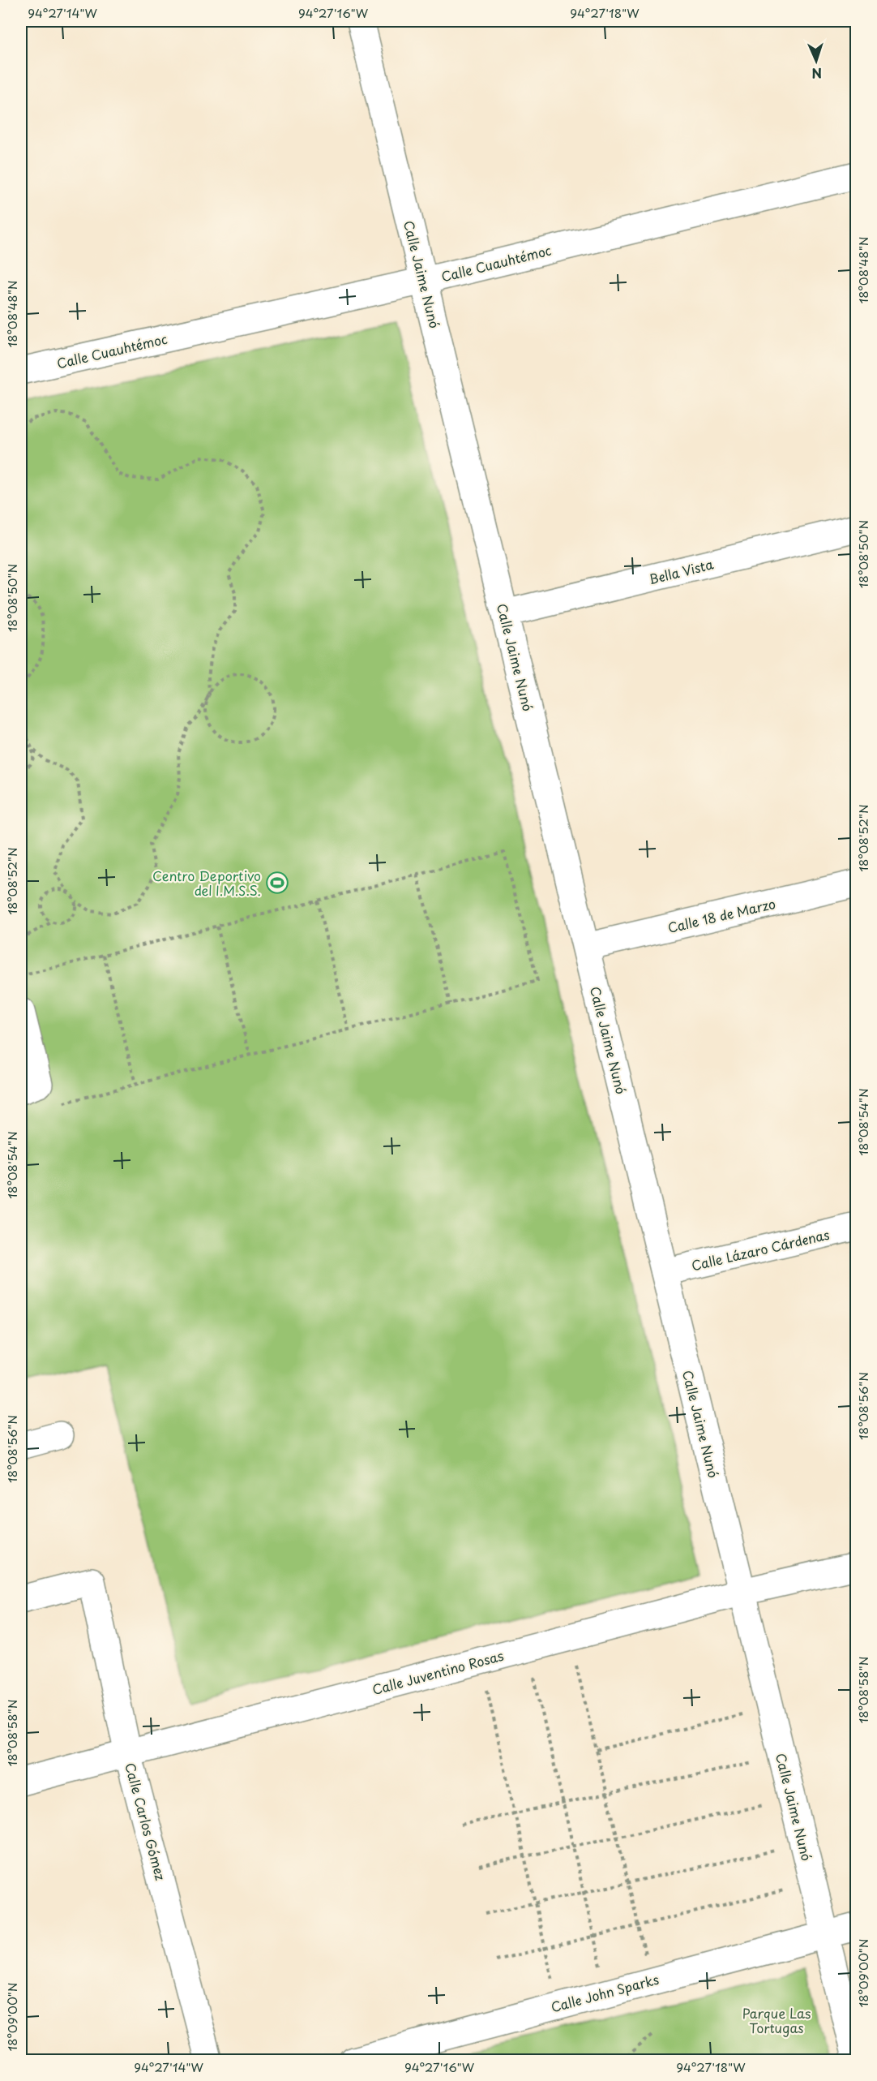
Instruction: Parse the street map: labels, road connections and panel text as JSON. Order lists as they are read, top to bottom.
{
  "streets": {
    "street": [
      "Calle Cuauhtémoc",
      "Calle Jaime Nunó",
      "Bella Vista",
      "Calle 18 de Marzo",
      "Calle Lázaro Cárdenas",
      "Calle Juventino Rosas",
      "Calle Carlos Gómez",
      "Calle John Sparks"
    ]
  },
  "crossings": [
    ["Calle Cuauhtémoc", "Calle Jaime Nunó"],
    ["Calle Jaime Nunó", "Bella Vista"],
    ["Calle Jaime Nunó", "Calle 18 de Marzo"],
    ["Calle Jaime Nunó", "Calle Lázaro Cárdenas"],
    ["Calle Jaime Nunó", "Calle Juventino Rosas"],
    ["Calle Jaime Nunó", "Calle John Sparks"],
    ["Calle Juventino Rosas", "Calle Carlos Gómez"]
  ],
  "parks": ["Parque Las Tortugas"],
  "places": {
    "sports": ["Centro Deportivo del I.M.S.S."]
  },
  "north": "bottom",
  "coordinates": [
    "94°27'14\"W",
    "94°27'16\"W",
    "94°27'18\"W",
    "18°08'48\"N",
    "18°08'50\"N",
    "18°08'52\"N",
    "18°08'54\"N",
    "18°08'56\"N",
    "18°08'58\"N",
    "18°09'00\"N"
  ]
}
